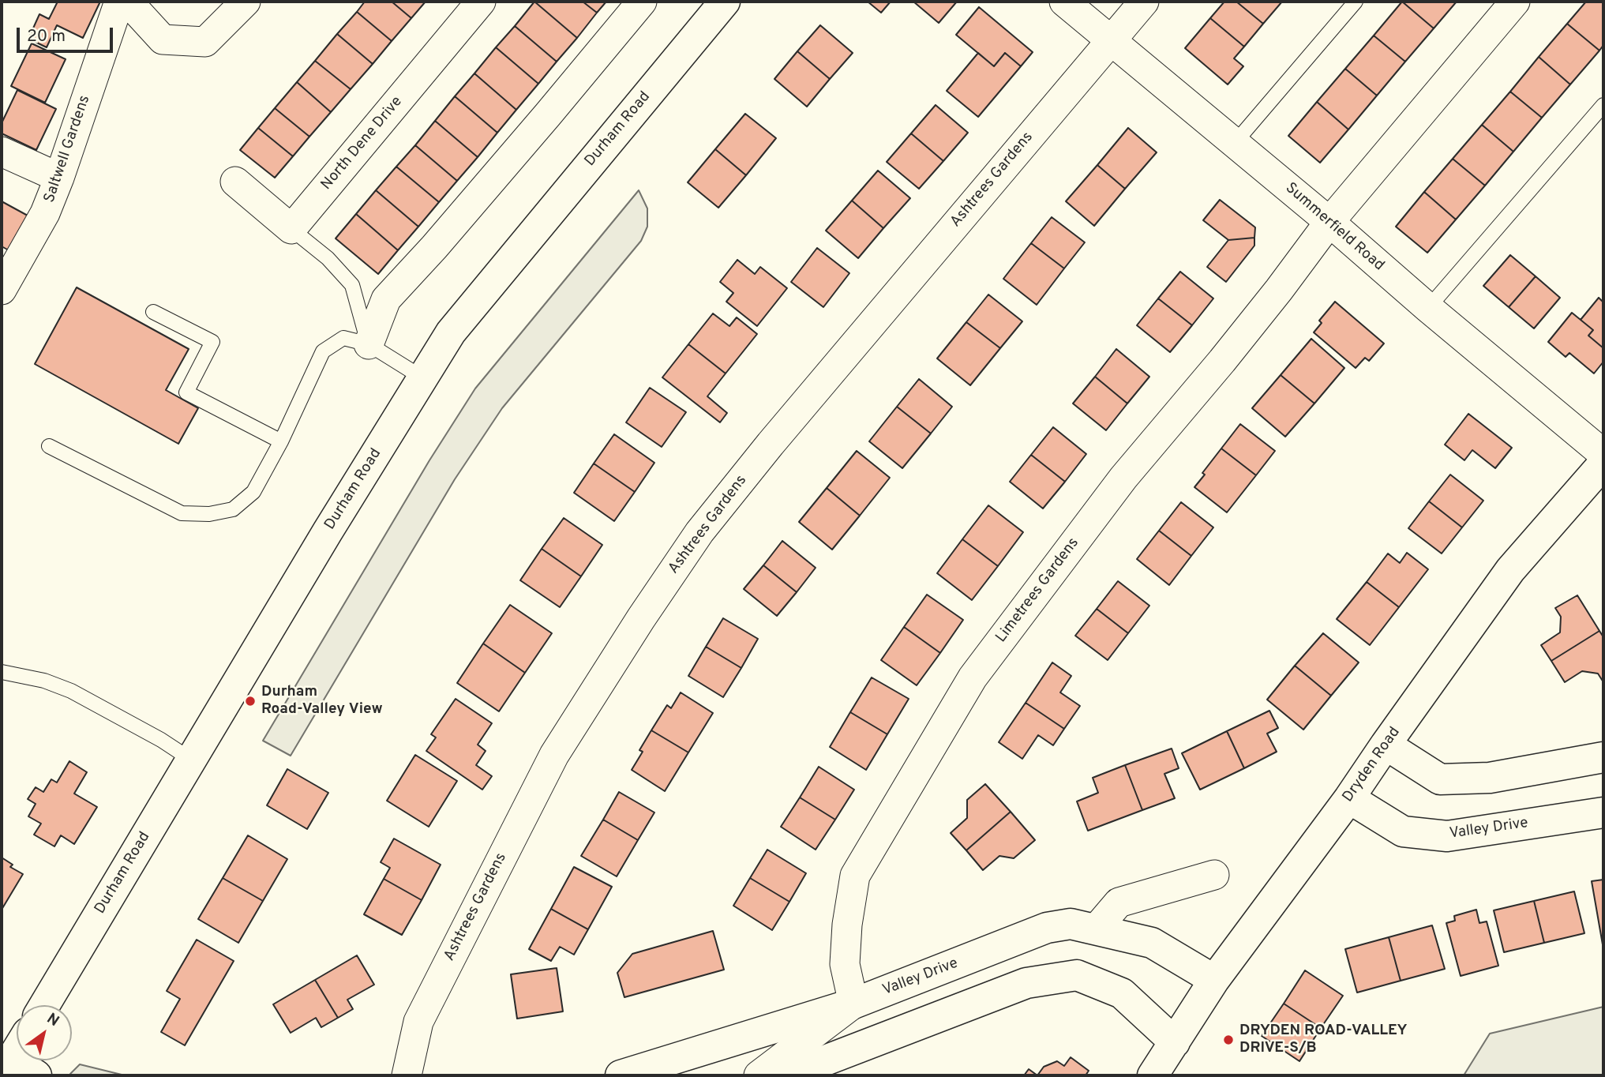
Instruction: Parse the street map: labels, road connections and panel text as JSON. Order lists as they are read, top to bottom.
{
  "streets": {
    "street": [
      "Durham Road",
      "North Dene Drive",
      "Saltwell Gardens",
      "Ashtrees Gardens",
      "Summerfield Road",
      "Limetrees Gardens",
      "Dryden Road",
      "Valley Drive"
    ]
  },
  "crossings": [
    ["Ashtrees Gardens", "Summerfield Road"],
    ["Summerfield Road", "Limetrees Gardens"],
    ["Limetrees Gardens", "Valley Drive"],
    ["Dryden Road", "Valley Drive"]
  ],
  "places": ["Durham Road-Valley View", "DRYDEN ROAD-VALLEY DRIVE-S/B"],
  "scale_bar": "20 m",
  "north": "top right"
}
